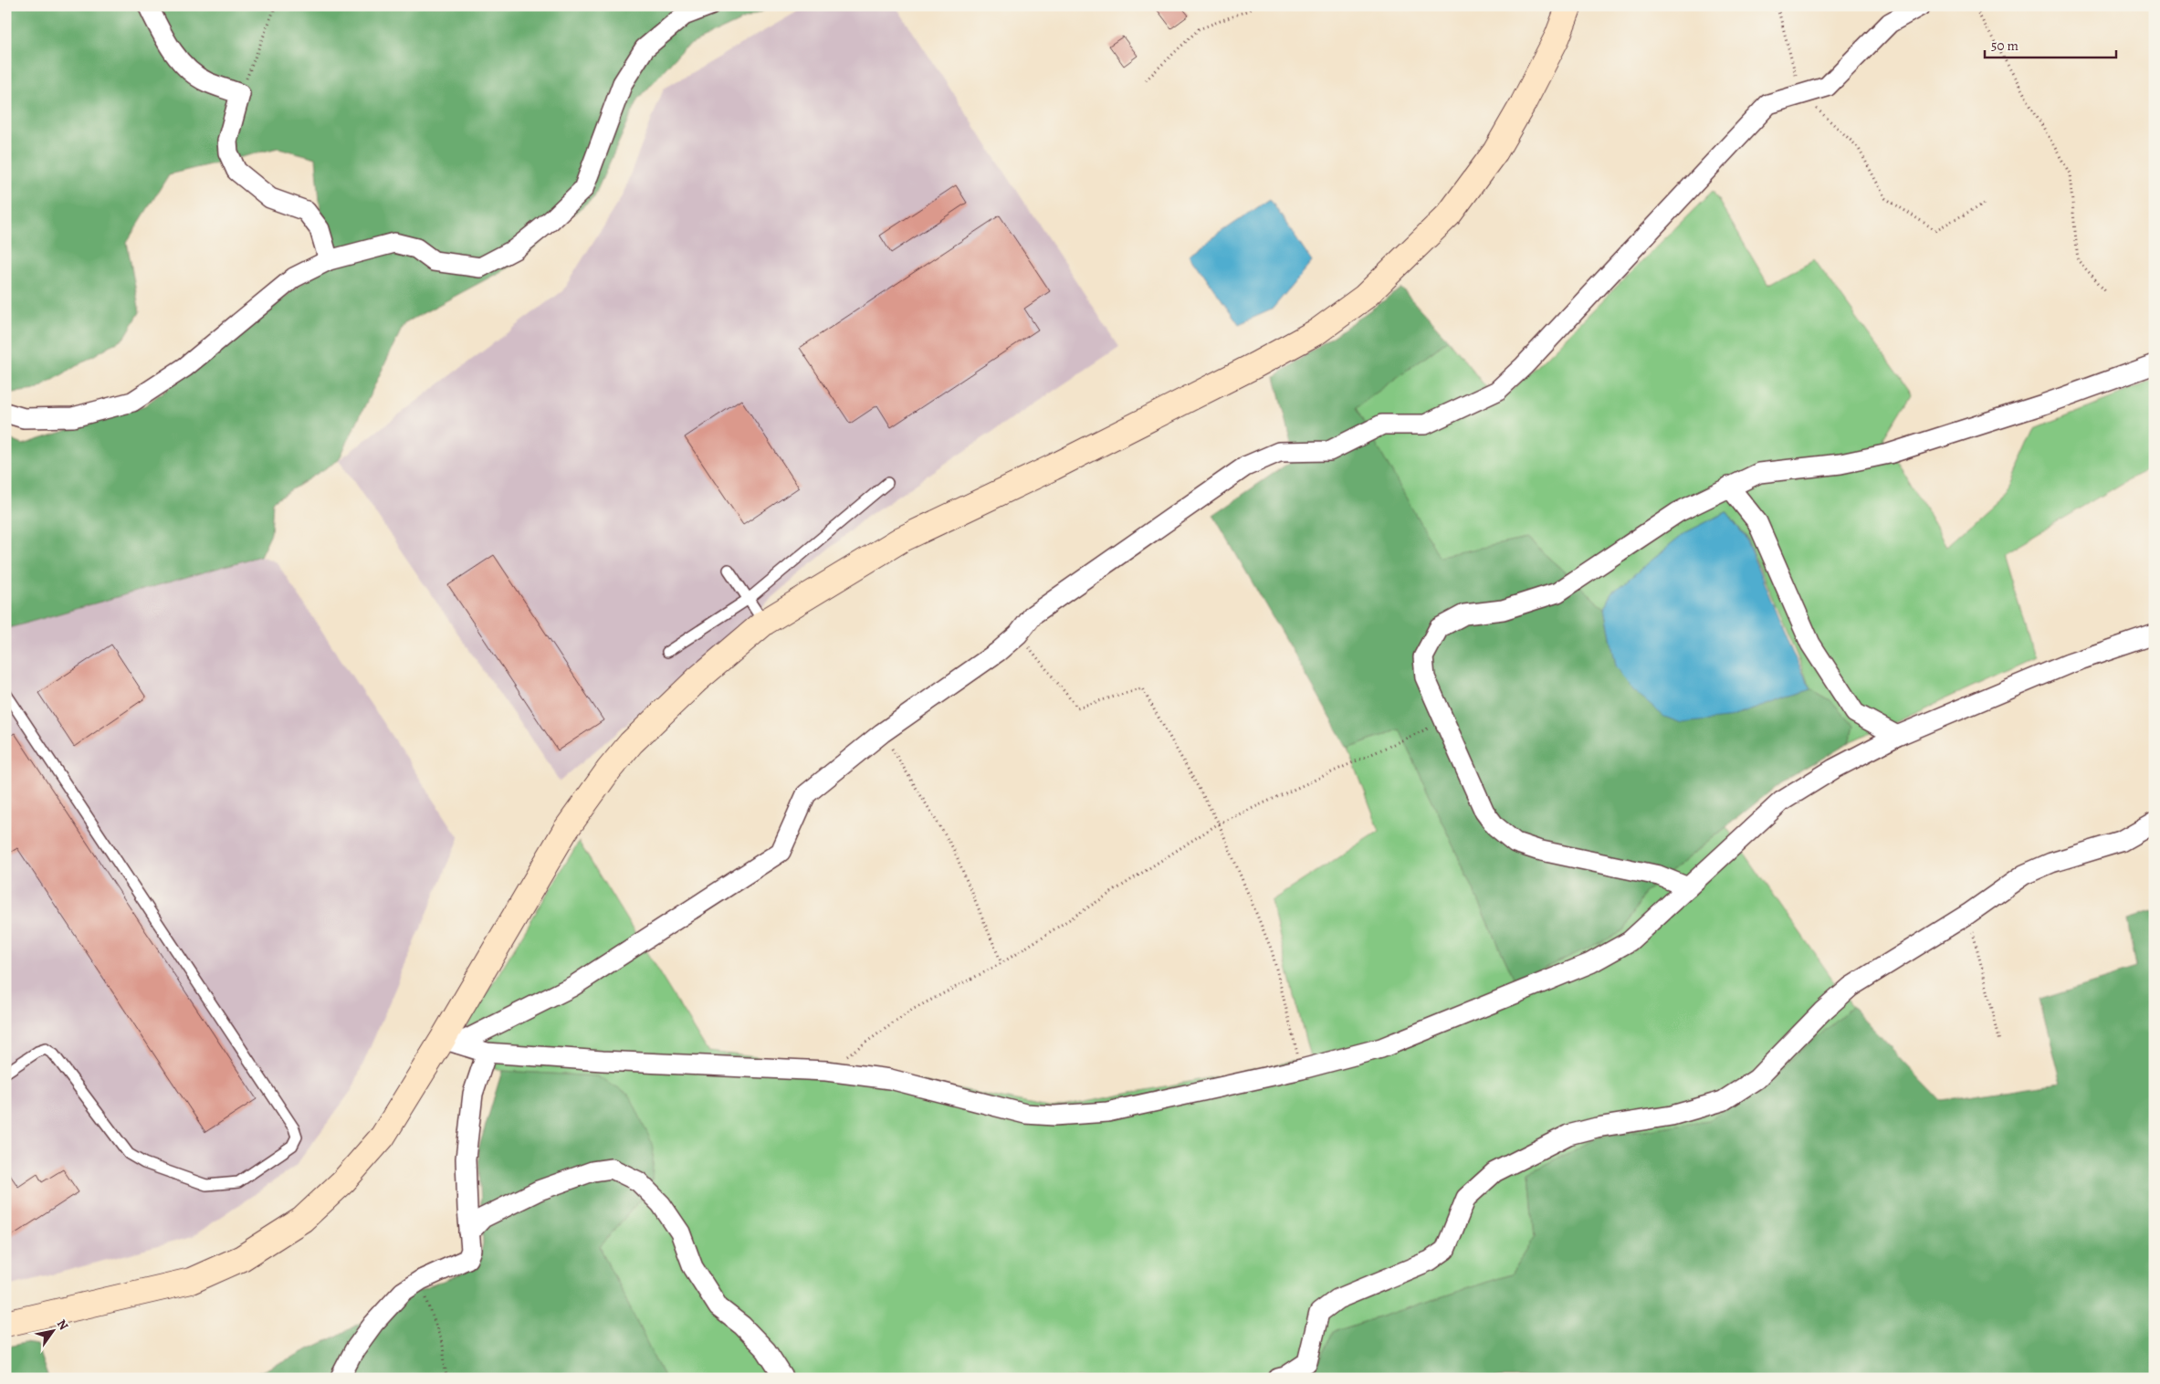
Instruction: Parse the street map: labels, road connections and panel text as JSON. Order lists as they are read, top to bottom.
{
  "scale_bar": "50 m",
  "north": "top right"
}
